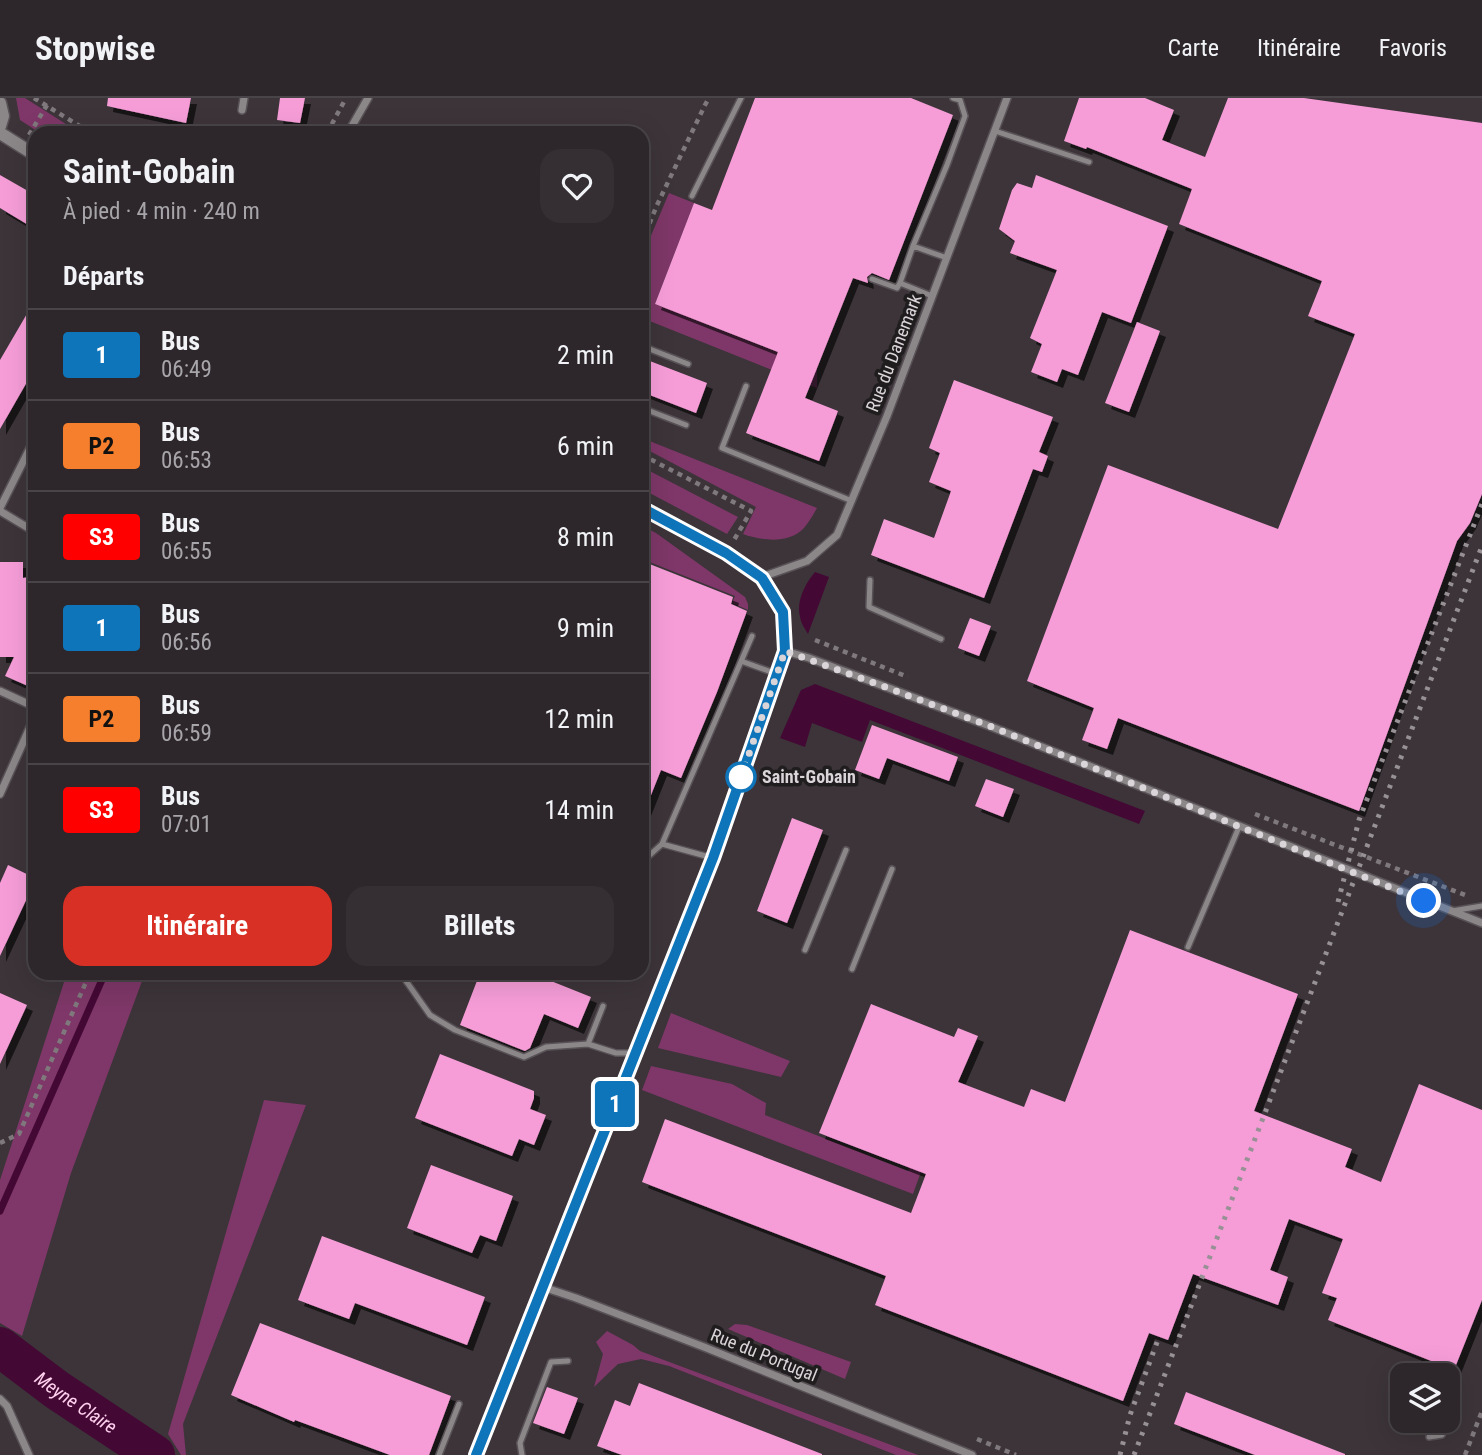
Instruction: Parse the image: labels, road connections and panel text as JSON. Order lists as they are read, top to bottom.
{
  "streets": {
    "street": ["Rue du Danemark", "Rue du Portugal"]
  },
  "water": ["Meyne Claire"],
  "places": ["Saint-Gobain"],
  "lines": ["bus line 1"],
  "page": {
    "header": "Stopwise",
    "nav": ["Carte", "Itinéraire", "Favoris"],
    "on_map": "1",
    "heading": [
      ["Saint-Gobain", "À pied · 4 min · 240 m"],
      "Départs"
    ],
    "list": [
      {
        "mark": "1",
        "name": "Bus",
        "note": "06:49",
        "value": "2 min"
      },
      {
        "mark": "P2",
        "name": "Bus",
        "note": "06:53",
        "value": "6 min"
      },
      {
        "mark": "S3",
        "name": "Bus",
        "note": "06:55",
        "value": "8 min"
      },
      {
        "mark": "1",
        "name": "Bus",
        "note": "06:56",
        "value": "9 min"
      },
      {
        "mark": "P2",
        "name": "Bus",
        "note": "06:59",
        "value": "12 min"
      },
      {
        "mark": "S3",
        "name": "Bus",
        "note": "07:01",
        "value": "14 min"
      }
    ],
    "buttons": ["Itinéraire", "Billets"]
  }
}
